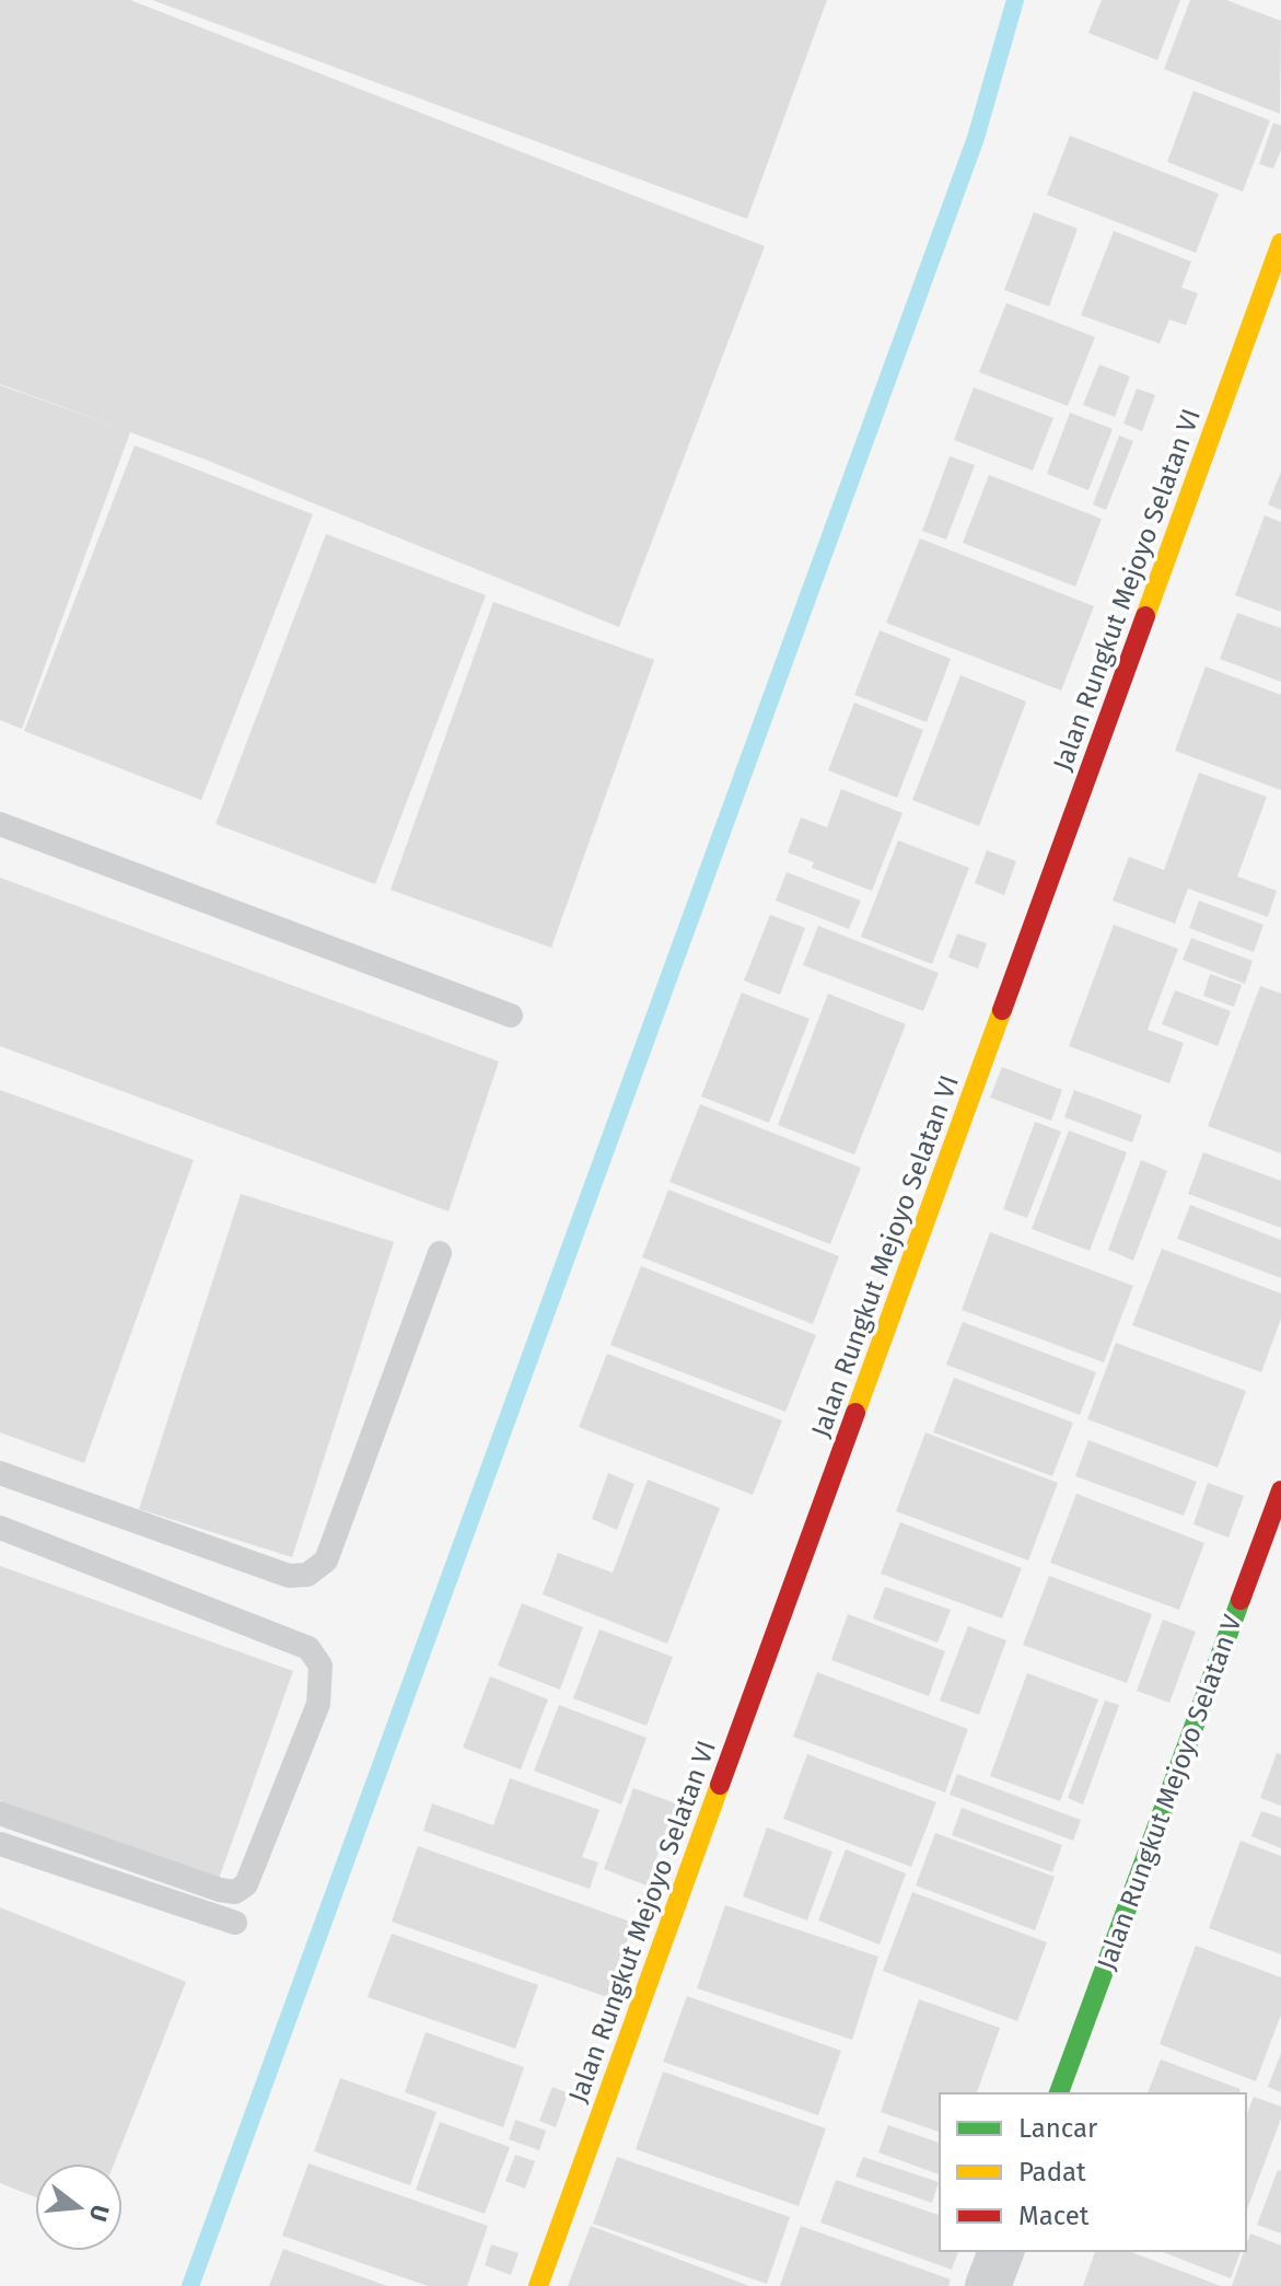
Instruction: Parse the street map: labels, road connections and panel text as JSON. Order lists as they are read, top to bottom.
{
  "streets": {
    "street": ["Jalan Rungkut Mejoyo Selatan VI", "Jalan Rungkut Mejoyo Selatan V"]
  },
  "legend": ["Lancar", "Padat", "Macet"],
  "north": "right"
}
